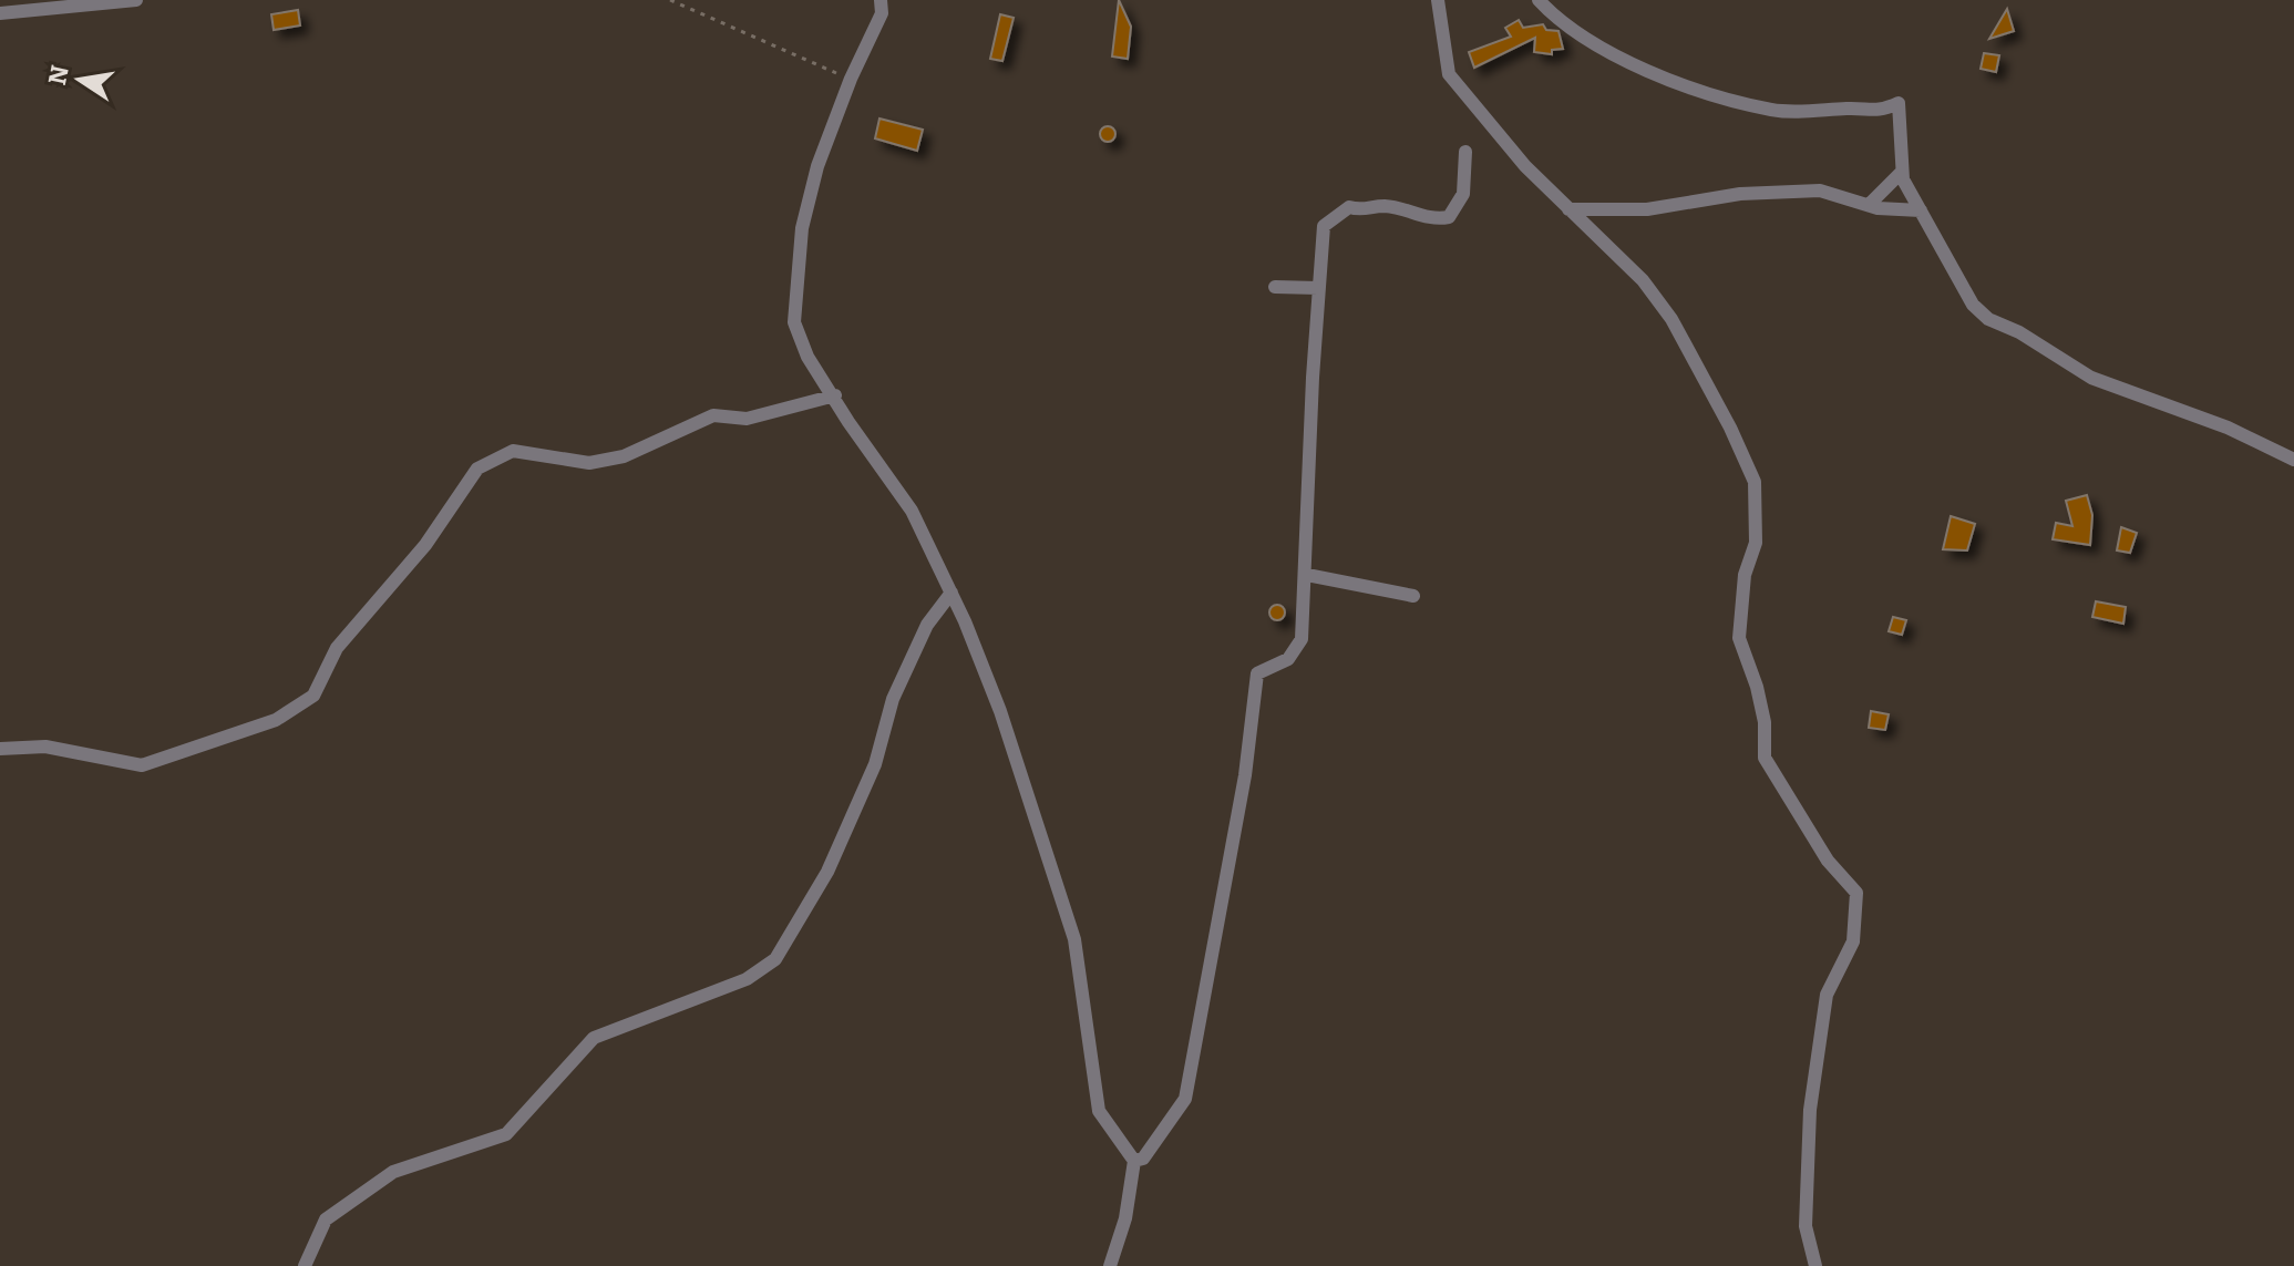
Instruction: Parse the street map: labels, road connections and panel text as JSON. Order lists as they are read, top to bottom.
{
  "north": "left"
}
